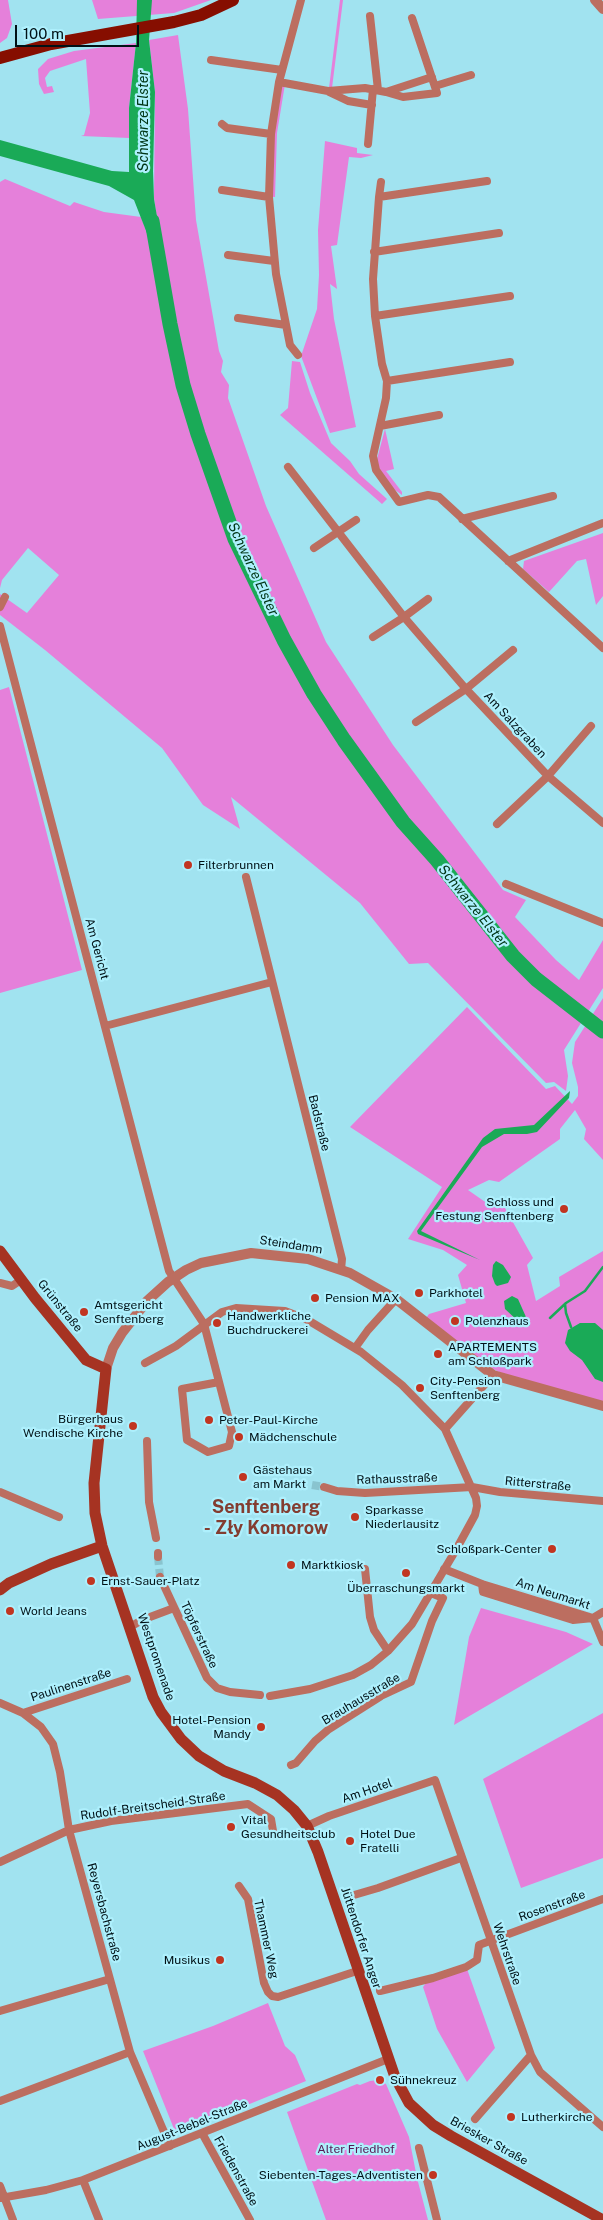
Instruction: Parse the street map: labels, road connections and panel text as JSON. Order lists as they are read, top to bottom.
{
  "streets": {
    "main road": [
      "Steindamm",
      "Grünstraße",
      "Westpromenade",
      "Jüttendorfer Anger",
      "Briesker Straße"
    ],
    "street": [
      "Am Salzgraben",
      "Am Gericht",
      "Badstraße",
      "Rathausstraße",
      "Ritterstraße",
      "Am Neumarkt",
      "Töpferstraße",
      "Paulinenstraße",
      "Brauhausstraße",
      "Am Hotel",
      "Rudolf-Breitscheid-Straße",
      "Rosenstraße",
      "Reyersbachstraße",
      "Thammer Weg",
      "Wehrstraße",
      "August-Bebel-Straße",
      "Friedenstraße"
    ]
  },
  "crossings": [
    ["Am Gericht", "Steindamm"],
    ["Badstraße", "Steindamm"],
    ["Steindamm", "Grünstraße"],
    ["Steindamm", "Westpromenade"],
    ["Rathausstraße", "Ritterstraße"],
    ["Westpromenade", "Am Hotel"],
    ["Westpromenade", "Jüttendorfer Anger"],
    ["Paulinenstraße", "Reyersbachstraße"],
    ["Am Hotel", "Jüttendorfer Anger"],
    ["Am Hotel", "Wehrstraße"],
    ["Rudolf-Breitscheid-Straße", "Reyersbachstraße"],
    ["Rosenstraße", "Wehrstraße"],
    ["Reyersbachstraße", "August-Bebel-Straße"],
    ["Jüttendorfer Anger", "Thammer Weg"],
    ["Jüttendorfer Anger", "August-Bebel-Straße"],
    ["Jüttendorfer Anger", "Briesker Straße"],
    ["August-Bebel-Straße", "Briesker Straße"],
    ["August-Bebel-Straße", "Friedenstraße"]
  ],
  "districts": ["Senftenberg - Zły Komorow"],
  "water": ["Schwarze Elster"],
  "parks": ["Alter Friedhof"],
  "places": [
    "Filterbrunnen",
    "Schloss und Festung Senftenberg",
    "Parkhotel",
    "Pension MAX",
    "Amtsgericht Senftenberg",
    "Polenzhaus",
    "Handwerkliche Buchdruckerei",
    "APARTEMENTS am Schloßpark",
    "City-Pension Senftenberg",
    "Peter-Paul-Kirche",
    "Bürgerhaus Wendische Kirche",
    "Mädchenschule",
    "Gästehaus am Markt",
    "Sparkasse Niederlausitz",
    "Schloßpark-Center",
    "Marktkiosk",
    "Überraschungsmarkt",
    "Ernst-Sauer-Platz",
    "World Jeans",
    "Hotel-Pension Mandy",
    "Vital Gesundheitsclub",
    "Hotel Due Fratelli",
    "Musikus",
    "Sühnekreuz",
    "Lutherkirche",
    "Siebenten-Tages-Adventisten"
  ],
  "scale_bar": "100 m"
}
